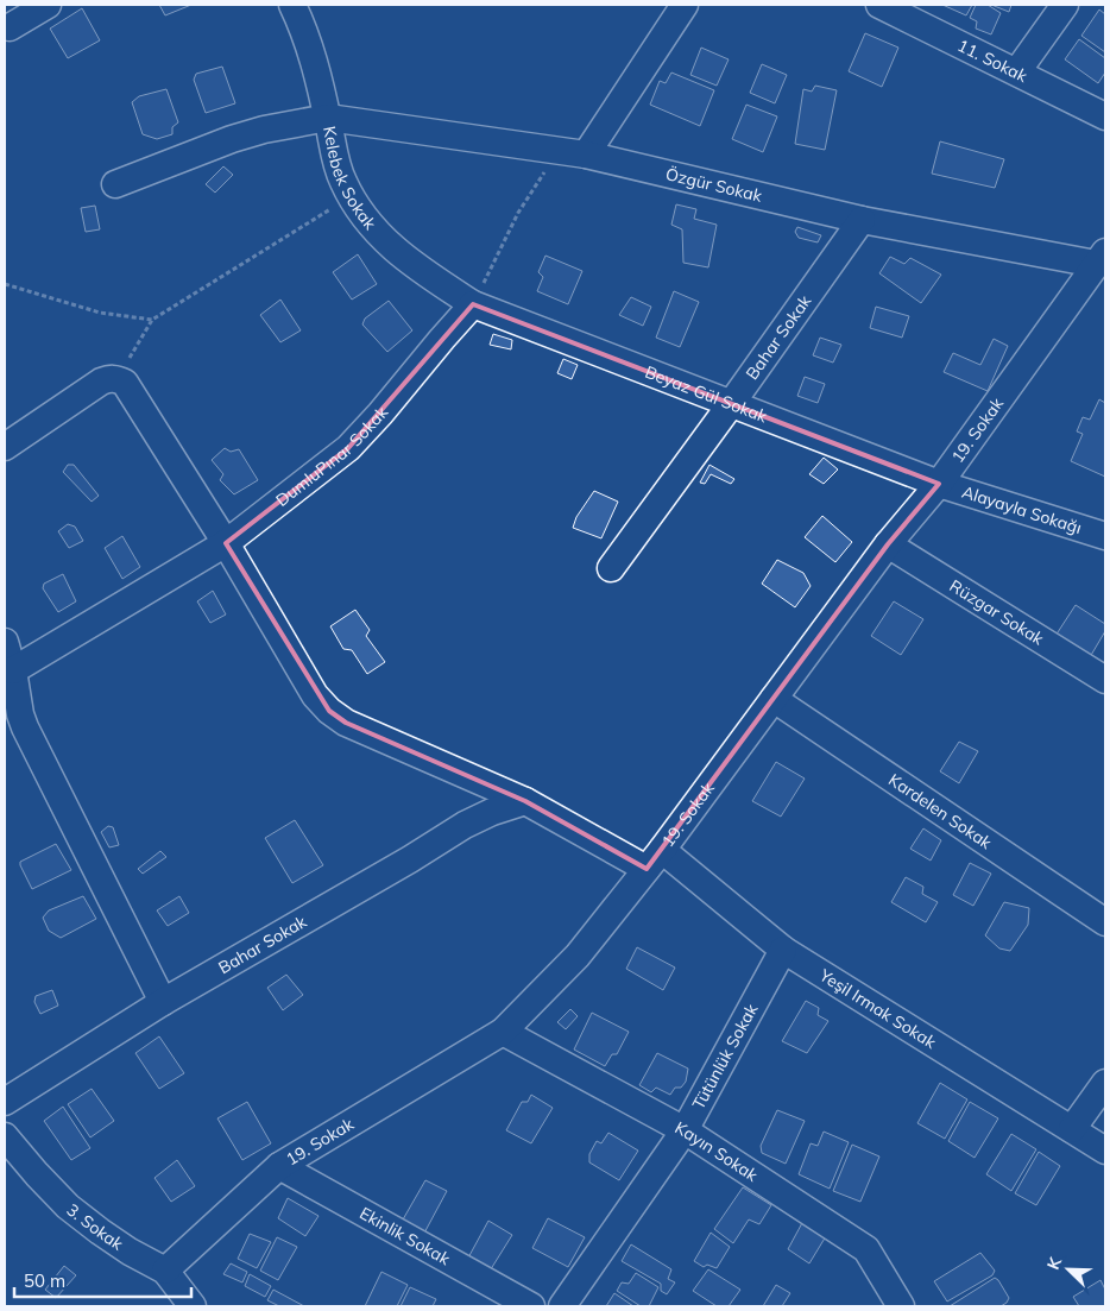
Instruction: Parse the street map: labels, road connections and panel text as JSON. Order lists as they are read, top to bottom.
{
  "streets": {
    "street": [
      "11. Sokak",
      "Kelebek Sokak",
      "Özgür Sokak",
      "Bahar Sokak",
      "Beyaz Gül Sokak",
      "19. Sokak",
      "DumluPınar Sokak",
      "Alayayla Sokağı",
      "Rüzgar Sokak",
      "Kardelen Sokak",
      "Yeşil Irmak Sokak",
      "Tütünlük Sokak",
      "Kayın Sokak",
      "3. Sokak",
      "Ekinlik Sokak"
    ]
  },
  "crossings": [
    ["Kelebek Sokak", "Özgür Sokak"],
    ["Kelebek Sokak", "Beyaz Gül Sokak"],
    ["Kelebek Sokak", "DumluPınar Sokak"],
    ["Özgür Sokak", "Bahar Sokak"],
    ["Özgür Sokak", "19. Sokak"],
    ["Bahar Sokak", "Beyaz Gül Sokak"],
    ["Bahar Sokak", "Yeşil Irmak Sokak"],
    ["Beyaz Gül Sokak", "19. Sokak"],
    ["Beyaz Gül Sokak", "DumluPınar Sokak"],
    ["Beyaz Gül Sokak", "Alayayla Sokağı"],
    ["19. Sokak", "Alayayla Sokağı"],
    ["19. Sokak", "Rüzgar Sokak"],
    ["19. Sokak", "Kardelen Sokak"],
    ["19. Sokak", "Yeşil Irmak Sokak"],
    ["19. Sokak", "Kayın Sokak"],
    ["19. Sokak", "3. Sokak"],
    ["19. Sokak", "Ekinlik Sokak"],
    ["DumluPınar Sokak", "Yeşil Irmak Sokak"],
    ["Yeşil Irmak Sokak", "Tütünlük Sokak"],
    ["Tütünlük Sokak", "Kayın Sokak"]
  ],
  "scale_bar": "50 m",
  "north": "top left"
}
